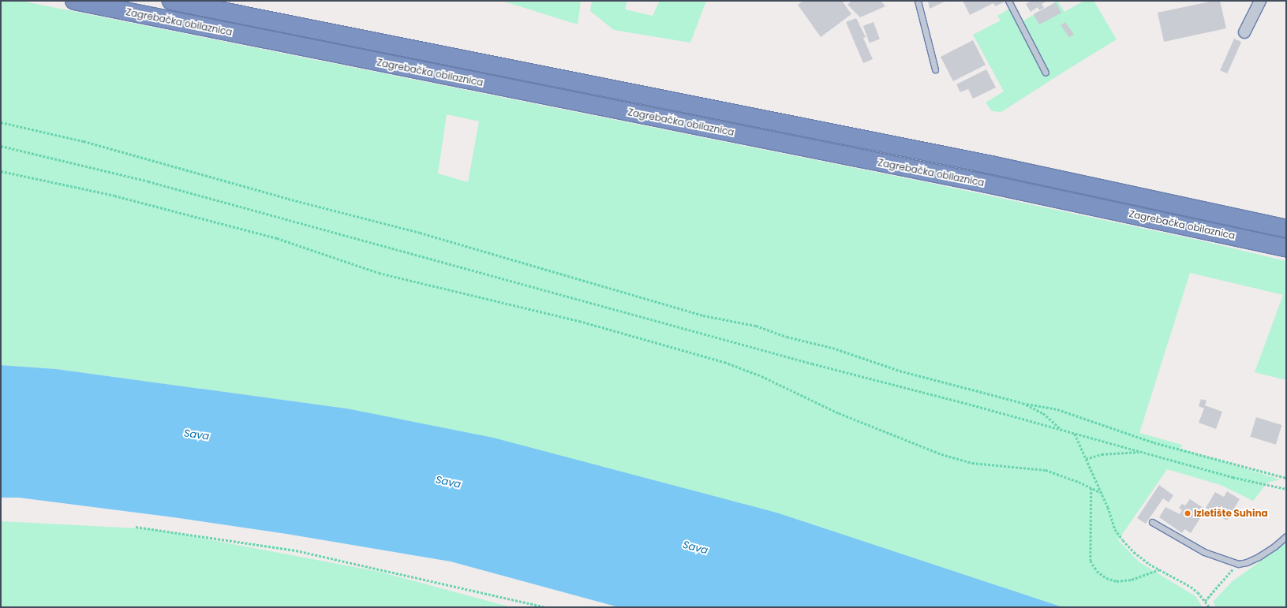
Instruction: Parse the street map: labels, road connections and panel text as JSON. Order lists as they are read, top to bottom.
{
  "streets": {
    "highway": ["Zagrebačka obilaznica"]
  },
  "water": ["Sava"],
  "places": ["Izletište Suhina"]
}
